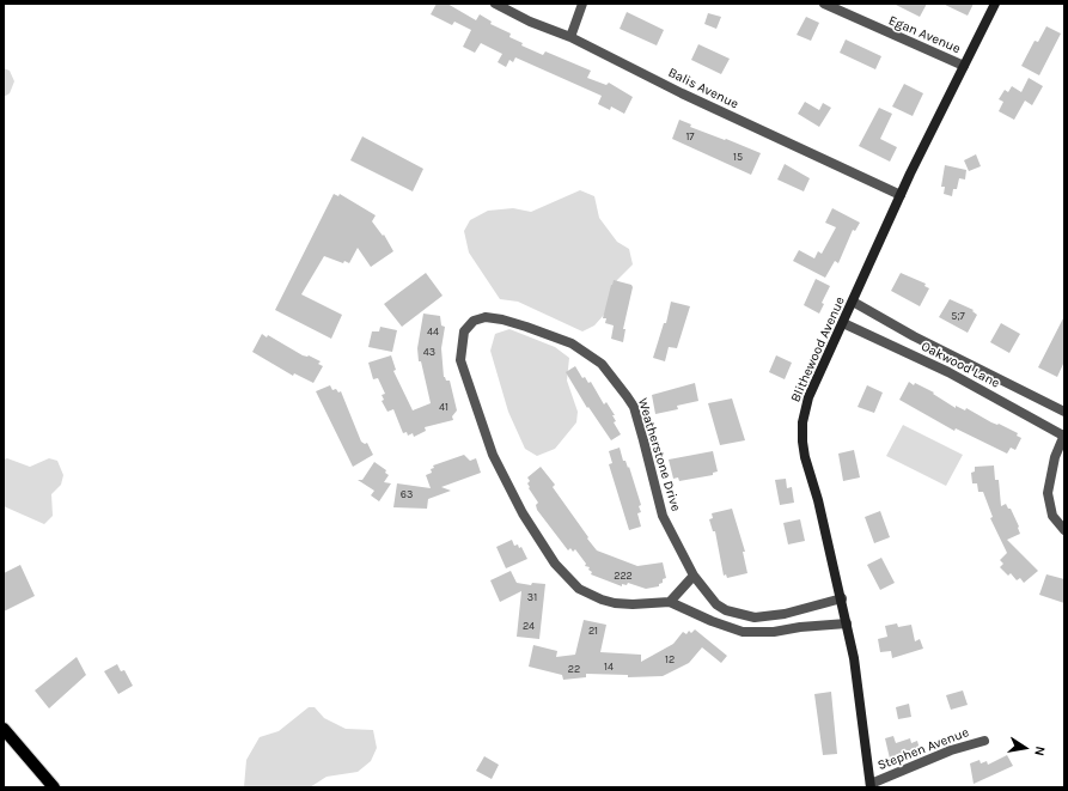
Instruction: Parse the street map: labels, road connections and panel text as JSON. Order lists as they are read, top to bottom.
{
  "streets": {
    "street": [
      "Egan Avenue",
      "Balis Avenue",
      "Blithewood Avenue",
      "Oakwood Lane",
      "Weatherstone Drive",
      "Stephen Avenue"
    ]
  },
  "crossings": [
    ["Egan Avenue", "Blithewood Avenue"],
    ["Balis Avenue", "Blithewood Avenue"],
    ["Blithewood Avenue", "Oakwood Lane"],
    ["Blithewood Avenue", "Weatherstone Drive"],
    ["Blithewood Avenue", "Stephen Avenue"]
  ],
  "house_numbers": [
    "17",
    "15",
    "5;7",
    "44",
    "43",
    "41",
    "63",
    "222",
    "31",
    "24",
    "21",
    "12",
    "14",
    "22"
  ],
  "north": "right"
}
